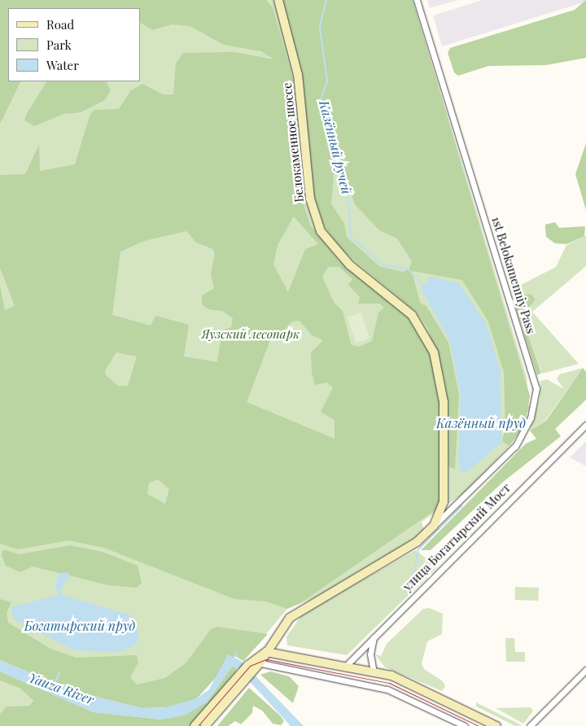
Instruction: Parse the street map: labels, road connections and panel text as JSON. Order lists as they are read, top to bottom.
{
  "streets": {
    "street": ["Белокаменное шоссе", "1st Belokamenniy Pass", "улица Богатырский Мост"]
  },
  "crossings": [
    ["Белокаменное шоссе", "1st Belokamenniy Pass"],
    ["Белокаменное шоссе", "улица Богатырский Мост"],
    ["1st Belokamenniy Pass", "улица Богатырский Мост"]
  ],
  "water": [
    "Казённый ручей",
    "Казённый пруд",
    "Богатырский пруд",
    "Yauza River"
  ],
  "parks": ["Яузский лесопарк"],
  "legend": ["Road", "Park", "Water"]
}
